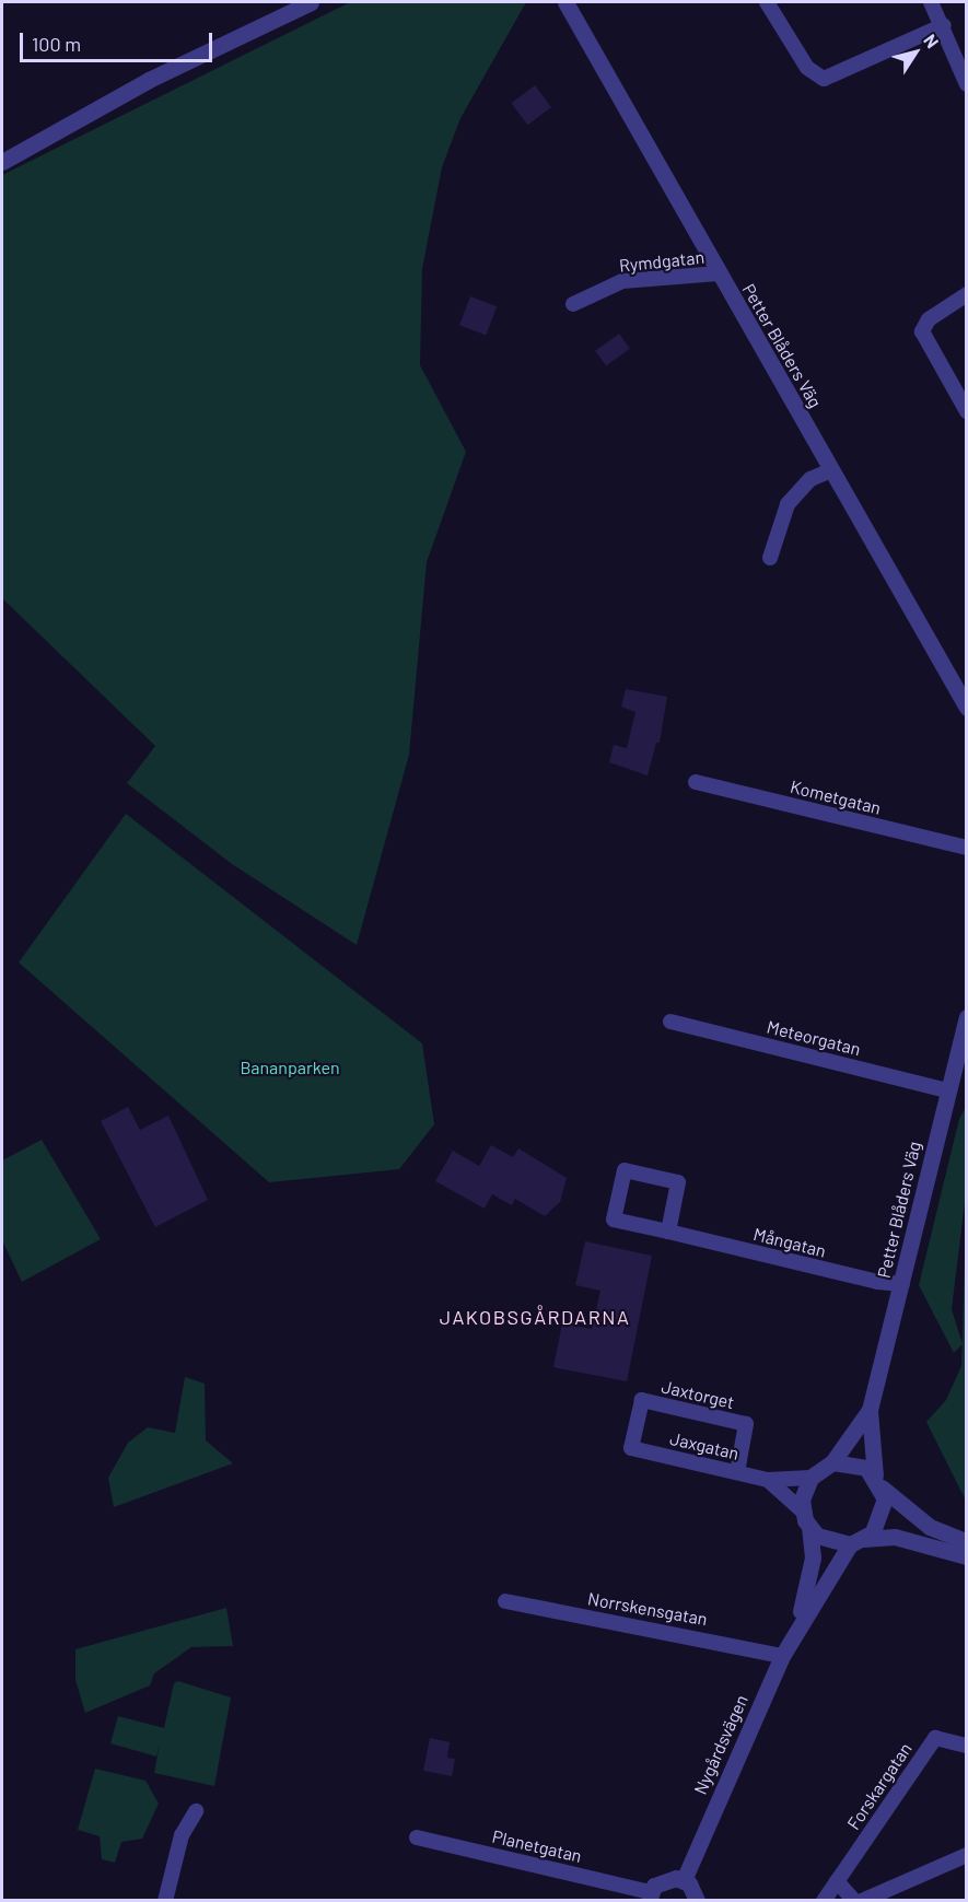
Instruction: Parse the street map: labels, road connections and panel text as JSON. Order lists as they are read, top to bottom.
{
  "streets": {
    "street": [
      "Rymdgatan",
      "Petter Blåders Väg",
      "Kometgatan",
      "Meteorgatan",
      "Mångatan",
      "Jaxtorget",
      "Jaxgatan",
      "Norrskensgatan",
      "Nygårdsvägen",
      "Forskargatan",
      "Planetgatan"
    ]
  },
  "crossings": [
    ["Rymdgatan", "Petter Blåders Väg"],
    ["Petter Blåders Väg", "Meteorgatan"],
    ["Petter Blåders Väg", "Mångatan"],
    ["Petter Blåders Väg", "Jaxgatan"],
    ["Petter Blåders Väg", "Nygårdsvägen"],
    ["Jaxtorget", "Jaxgatan"],
    ["Jaxgatan", "Nygårdsvägen"],
    ["Norrskensgatan", "Nygårdsvägen"]
  ],
  "districts": ["JAKOBSGÅRDARNA"],
  "parks": ["Bananparken"],
  "scale_bar": "100 m",
  "north": "top right"
}
